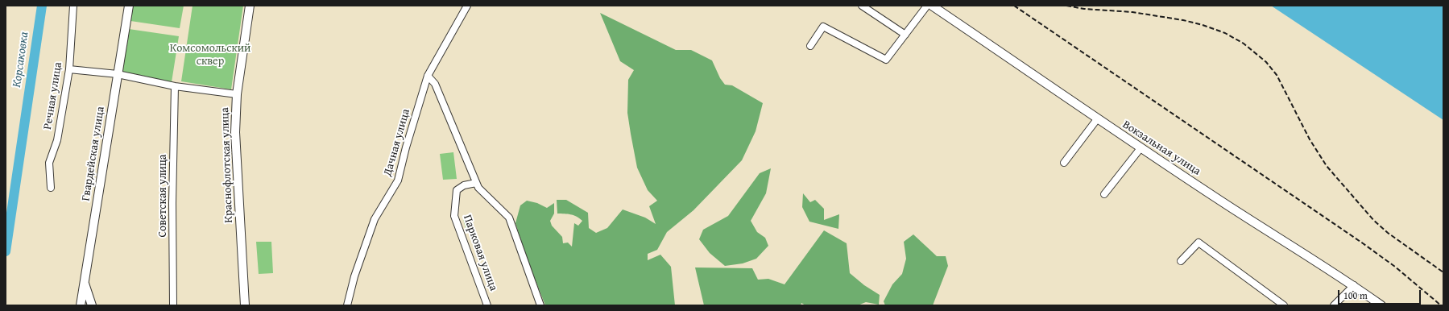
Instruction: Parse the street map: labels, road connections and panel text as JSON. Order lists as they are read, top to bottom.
{
  "streets": {
    "main road": ["Вокзальная улица", "Гвардейская улица", "Краснофлотская улица"],
    "street": [
      "Речная улица",
      "Дачная улица",
      "Советская улица",
      "Парковая улица"
    ]
  },
  "water": ["Корсаковка"],
  "parks": ["Комсомольский сквер"],
  "scale_bar": "100 m"
}
